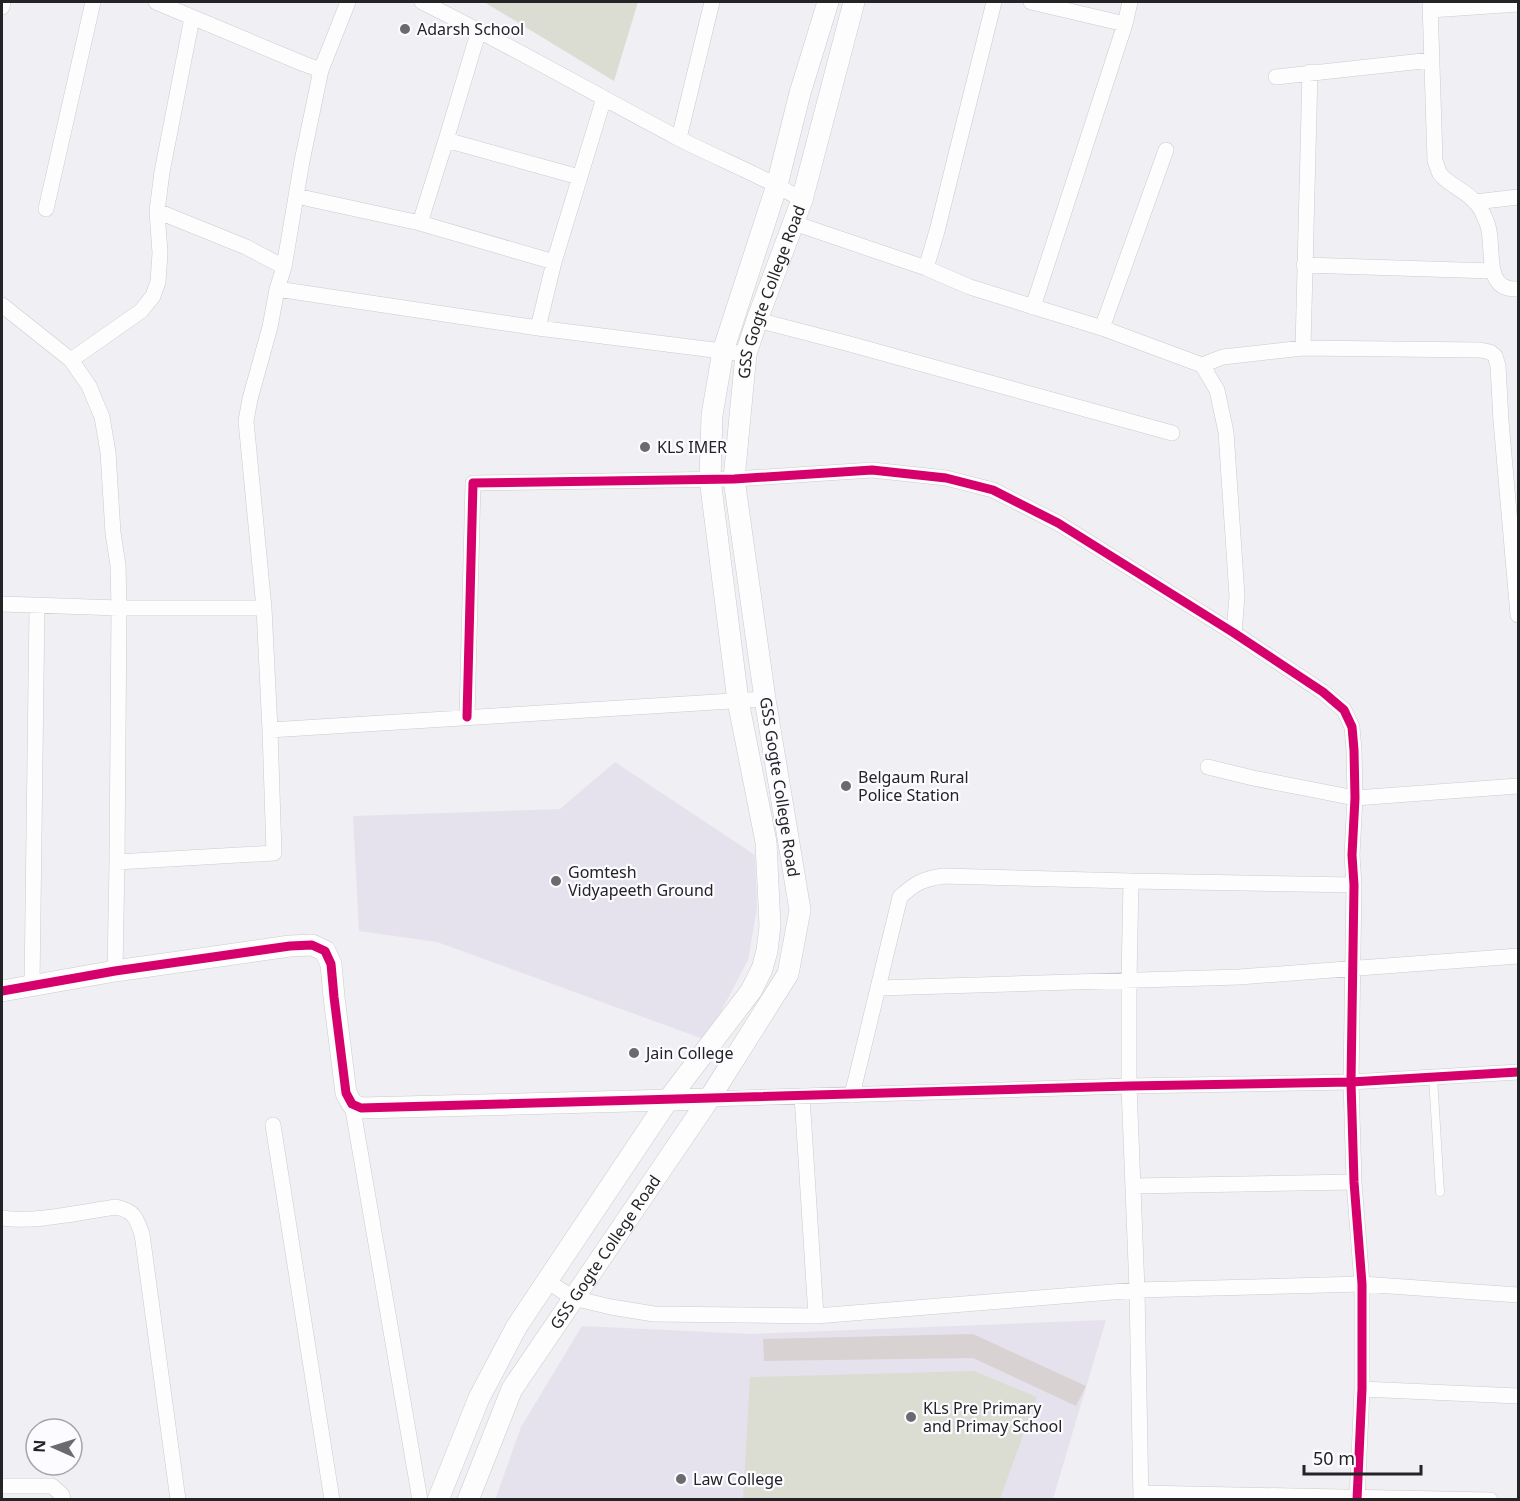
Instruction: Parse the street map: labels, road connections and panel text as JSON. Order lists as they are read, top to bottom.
{
  "streets": {
    "main road": ["GSS Gogte College Road"]
  },
  "places": [
    "Adarsh School",
    "KLS IMER",
    "Belgaum Rural Police Station",
    "Gomtesh Vidyapeeth Ground",
    "Jain College",
    "KLs Pre Primary and Primay School",
    "Law College"
  ],
  "scale_bar": "50 m",
  "north": "left"
}
